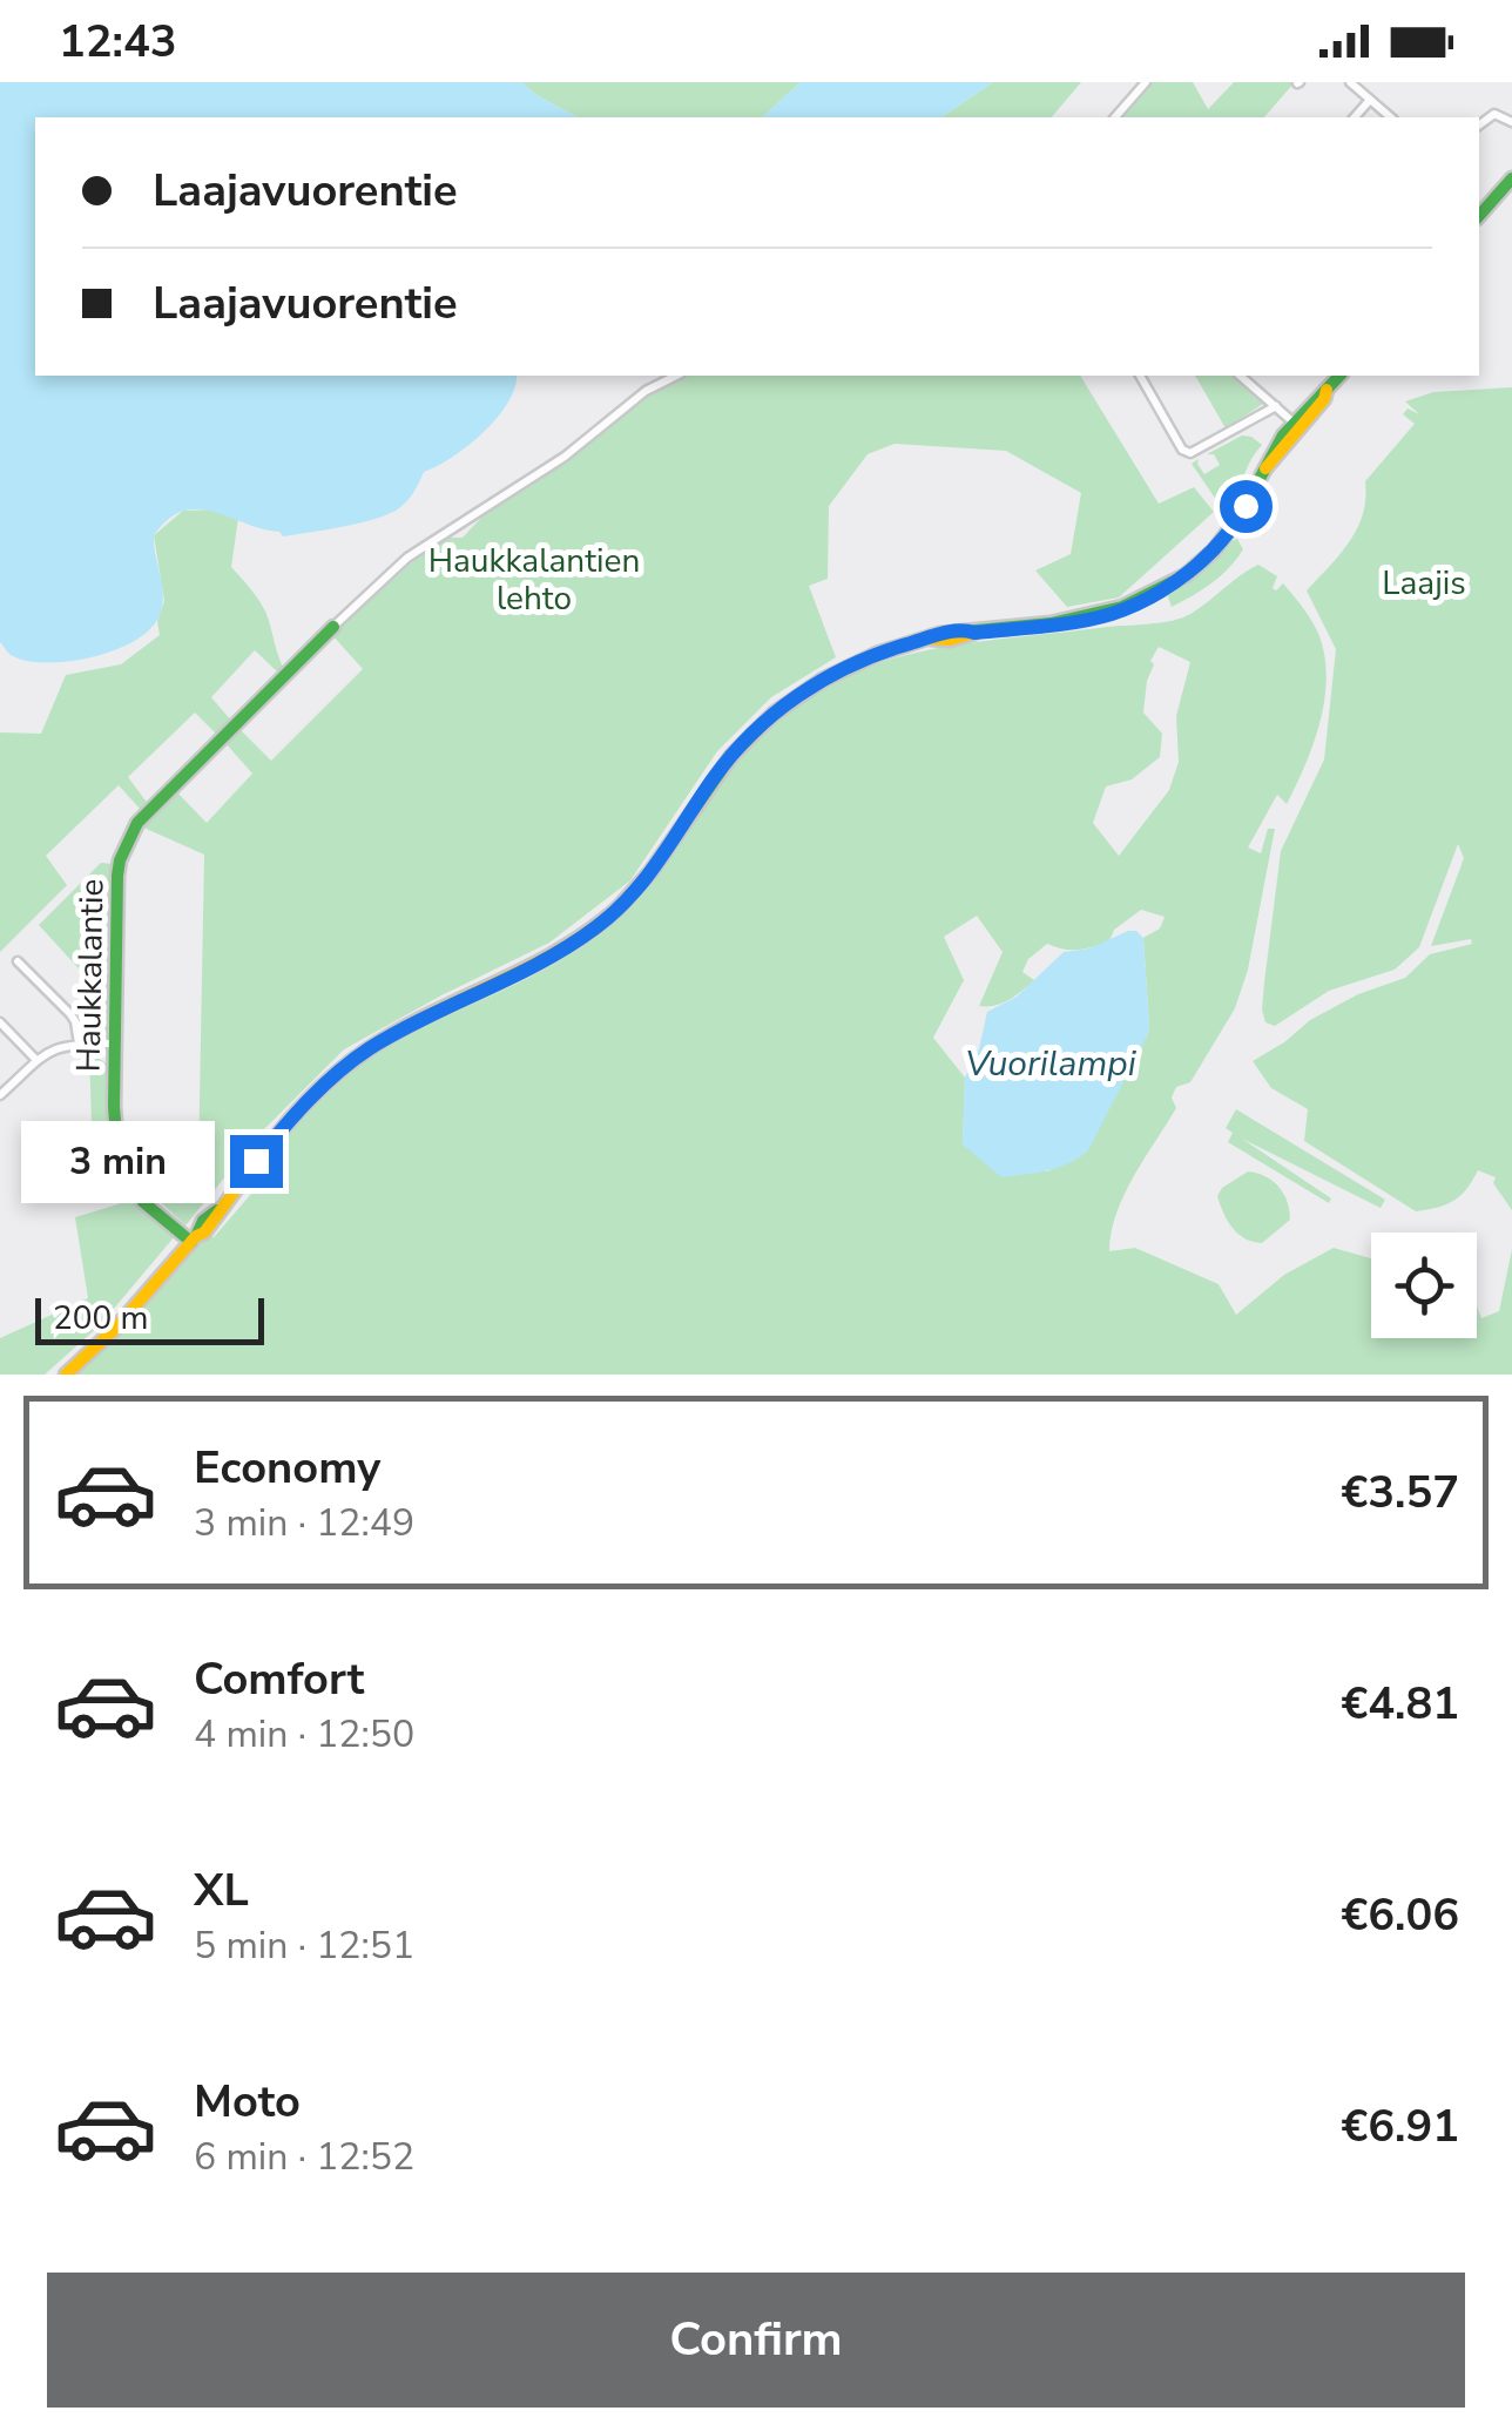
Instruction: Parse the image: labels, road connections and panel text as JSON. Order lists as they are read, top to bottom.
{
  "streets": {
    "street": ["Haukkalantie"]
  },
  "water": ["Vuorilampi"],
  "parks": ["Haukkalantien lehto", "Laajis"],
  "scale_bar": "200 m",
  "page": {
    "status": "12:43",
    "banner": ["Laajavuorentie", "Laajavuorentie"],
    "bubble": "3 min",
    "scale": "200 m",
    "list": [
      {
        "name": "Economy",
        "note": "3 min · 12:49",
        "value": "€3.57"
      },
      {
        "name": "Comfort",
        "note": "4 min · 12:50",
        "value": "€4.81"
      },
      {
        "name": "XL",
        "note": "5 min · 12:51",
        "value": "€6.06"
      },
      {
        "name": "Moto",
        "note": "6 min · 12:52",
        "value": "€6.91"
      }
    ],
    "buttons": "Confirm"
  }
}
